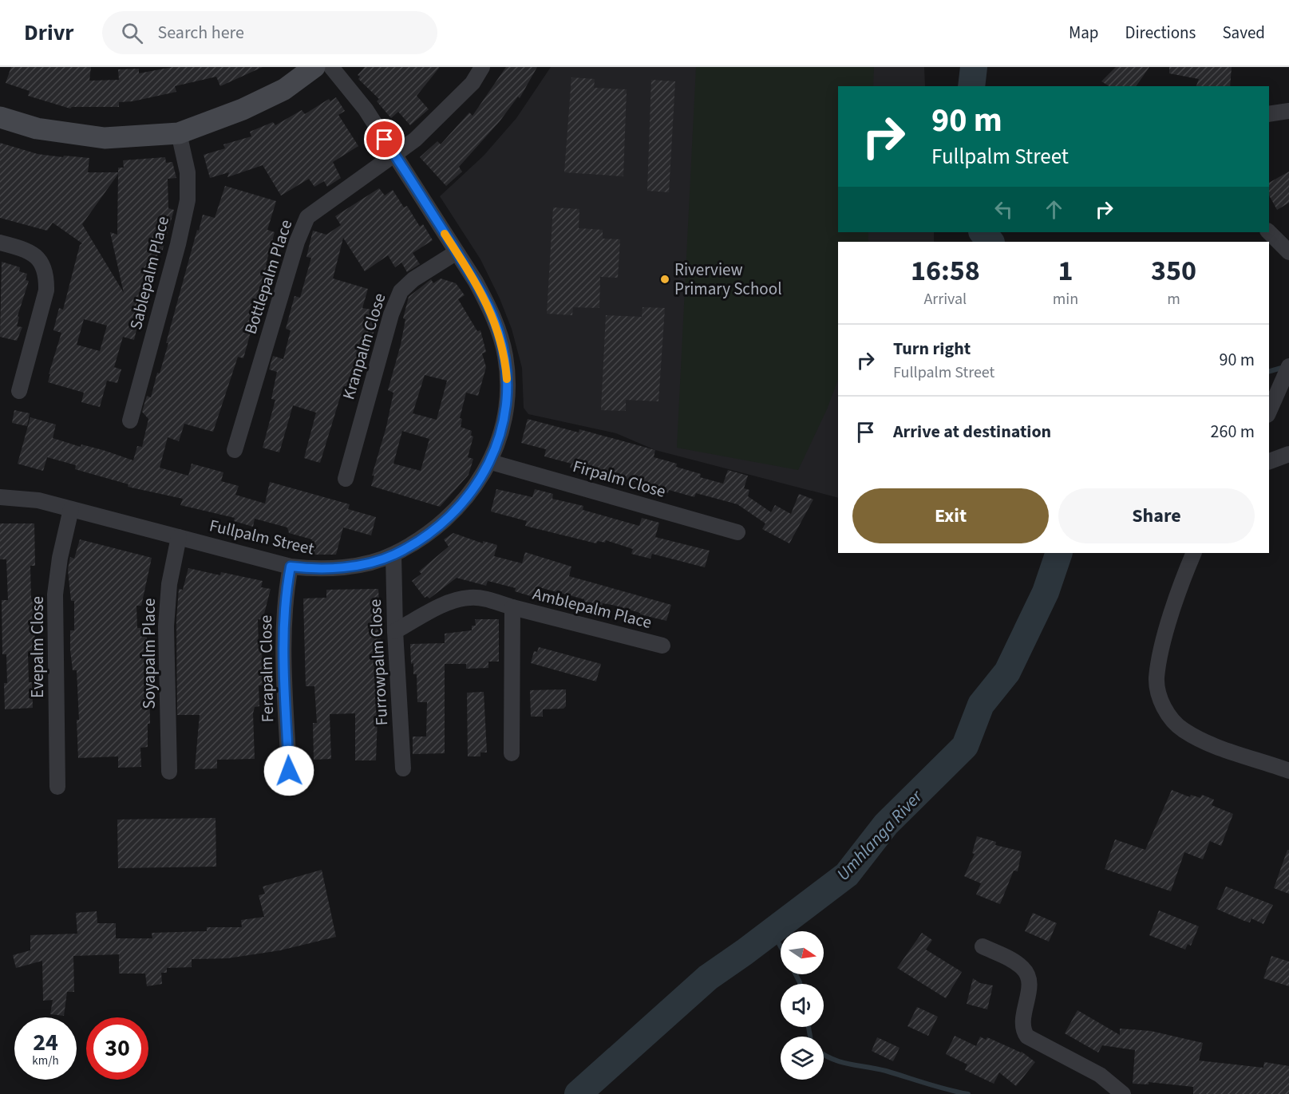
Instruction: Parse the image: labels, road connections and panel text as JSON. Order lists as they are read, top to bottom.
{
  "streets": {
    "street": [
      "Sablepalm Place",
      "Bottlepalm Place",
      "Kranpalm Close",
      "Firpalm Close",
      "Fullpalm Street",
      "Amblepalm Place",
      "Evepalm Close",
      "Soyapalm Place",
      "Furrowpalm Close",
      "Ferapalm Close"
    ]
  },
  "crossings": [
    ["Bottlepalm Place", "Fullpalm Street"],
    ["Kranpalm Close", "Fullpalm Street"],
    ["Firpalm Close", "Fullpalm Street"],
    ["Fullpalm Street", "Evepalm Close"],
    ["Fullpalm Street", "Soyapalm Place"],
    ["Fullpalm Street", "Furrowpalm Close"],
    ["Fullpalm Street", "Ferapalm Close"],
    ["Amblepalm Place", "Furrowpalm Close"]
  ],
  "water": ["Umhlanga River"],
  "places": ["Riverview Primary School"],
  "north": "right",
  "page": {
    "header": "Drivr",
    "search": "Search here",
    "nav": ["Map", "Directions", "Saved"],
    "turn": ["90 m", "Fullpalm Street"],
    "eta": [
      "16:58",
      "Arrival",
      "1",
      "min",
      "350",
      "m"
    ],
    "list": [
      {
        "name": "Turn right",
        "note": "Fullpalm Street",
        "value": "90 m"
      },
      {
        "name": "Arrive at destination",
        "value": "260 m"
      }
    ],
    "buttons": ["Exit", "Share"],
    "speed": "24 km/h",
    "limit": "30"
  }
}
